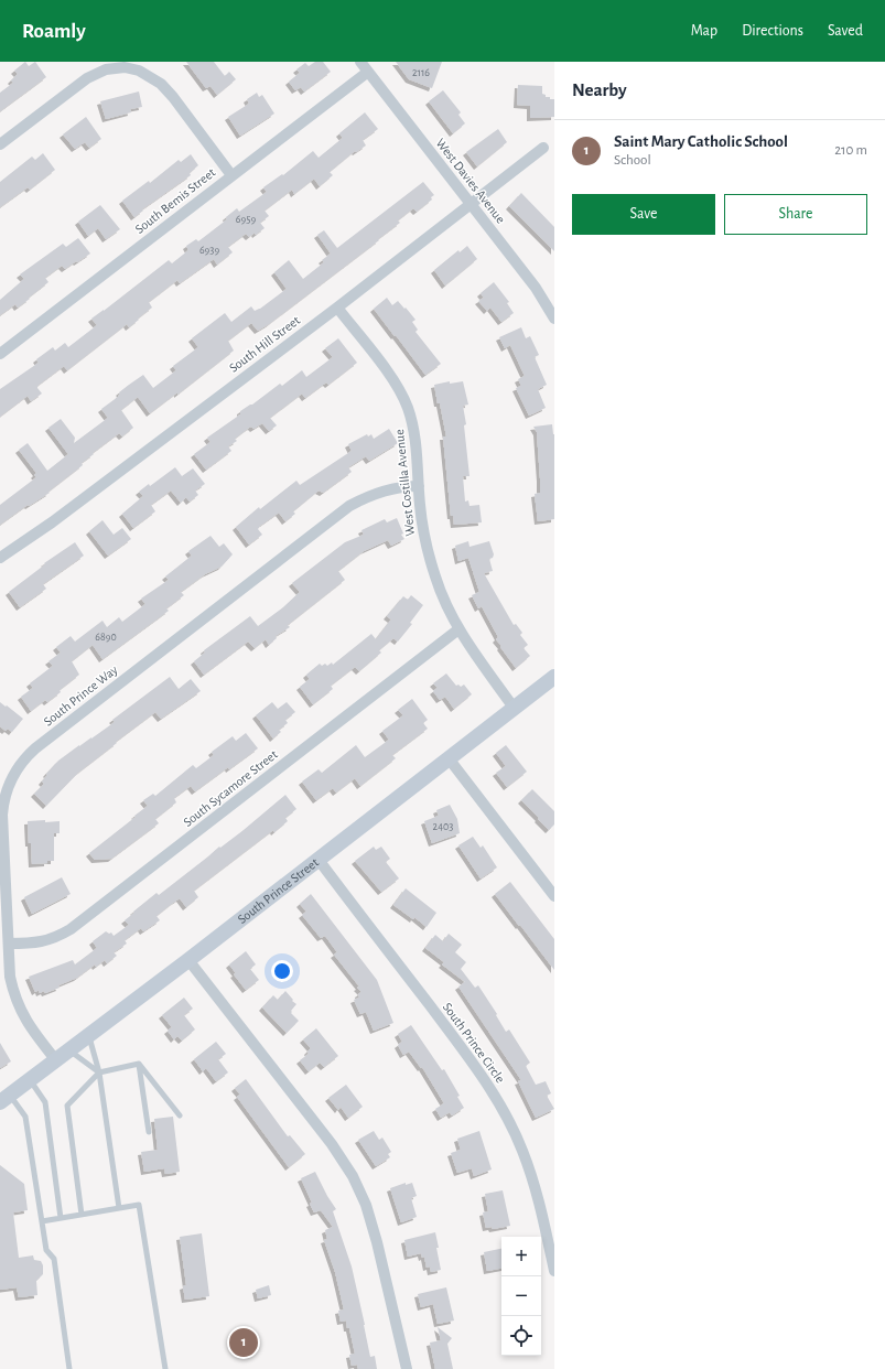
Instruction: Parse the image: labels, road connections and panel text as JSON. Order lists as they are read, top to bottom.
{
  "streets": {
    "street": [
      "West Davies Avenue",
      "South Bemis Street",
      "South Hill Street",
      "West Costilla Avenue",
      "South Prince Way",
      "South Sycamore Street",
      "South Prince Street",
      "South Prince Circle"
    ]
  },
  "crossings": [
    ["West Davies Avenue", "South Bemis Street"],
    ["West Davies Avenue", "South Hill Street"],
    ["South Hill Street", "West Costilla Avenue"],
    ["West Costilla Avenue", "South Prince Way"],
    ["West Costilla Avenue", "South Sycamore Street"],
    ["West Costilla Avenue", "South Prince Street"],
    ["South Prince Way", "South Sycamore Street"],
    ["South Prince Way", "South Prince Street"],
    ["South Prince Street", "South Prince Circle"]
  ],
  "house_numbers": [
    "2116",
    "6959",
    "6939",
    "6890",
    "2403"
  ],
  "page": {
    "header": "Roamly",
    "nav": ["Map", "Directions", "Saved"],
    "heading": "Nearby",
    "list": [
      {
        "mark": "1",
        "name": "Saint Mary Catholic School",
        "note": "School",
        "value": "210 m"
      }
    ],
    "buttons": ["Save", "Share"],
    "map_buttons": ["+", "−"],
    "pins": "1"
  }
}
